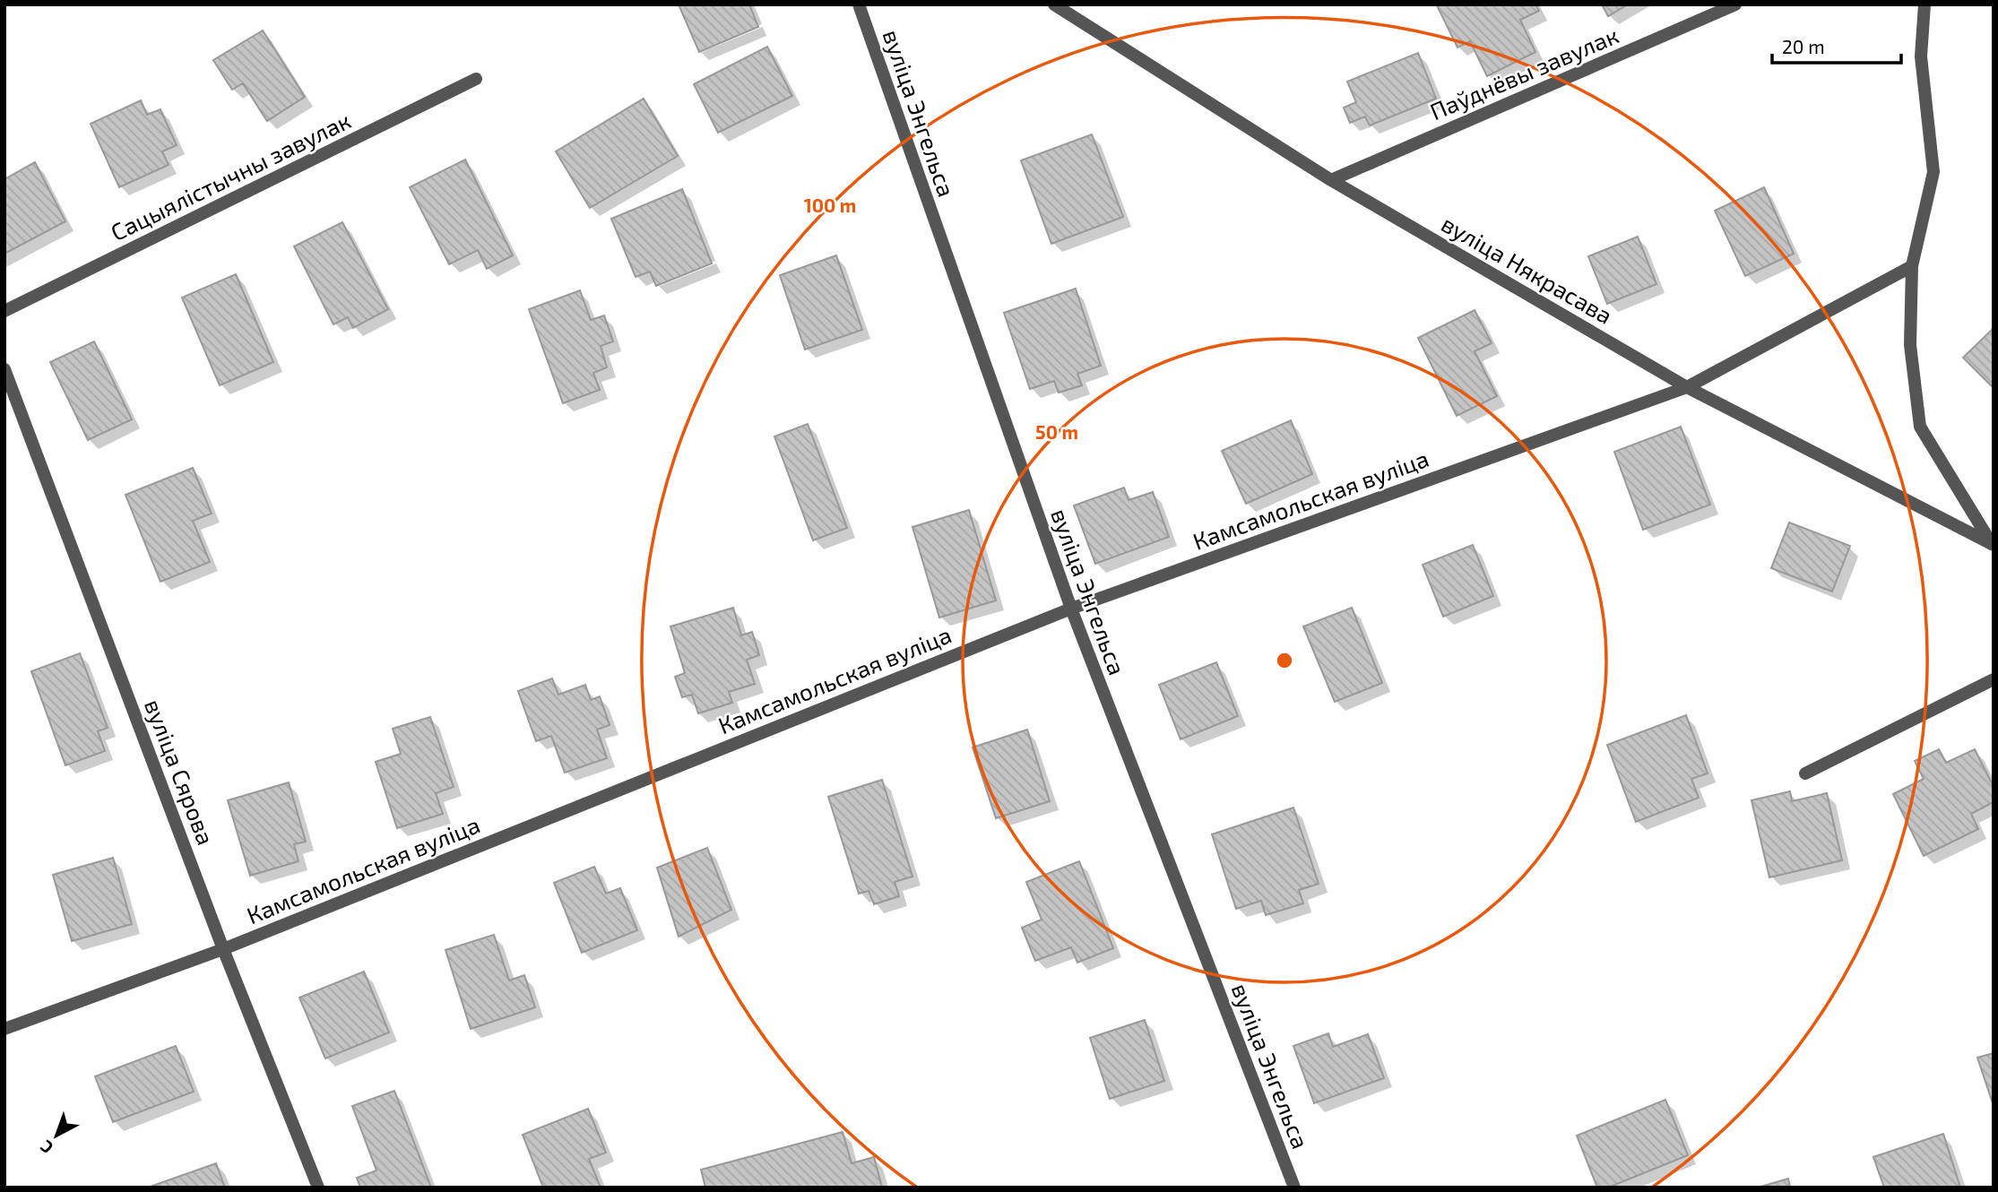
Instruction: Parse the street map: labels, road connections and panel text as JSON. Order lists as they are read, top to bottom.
{
  "streets": {
    "street": [
      "Паўднёвы завулак",
      "вуліца Энгельса",
      "Сацыялістычны завулак",
      "вуліца Някрасава",
      "Камсамольская вуліца",
      "вуліца Сярова"
    ]
  },
  "crossings": [
    ["Паўднёвы завулак", "вуліца Някрасава"],
    ["вуліца Энгельса", "Камсамольская вуліца"],
    ["вуліца Някрасава", "Камсамольская вуліца"],
    ["Камсамольская вуліца", "вуліца Сярова"]
  ],
  "scale_bar": "20 m",
  "north": "bottom left",
  "rings": ["100 m", "50 m"]
}
